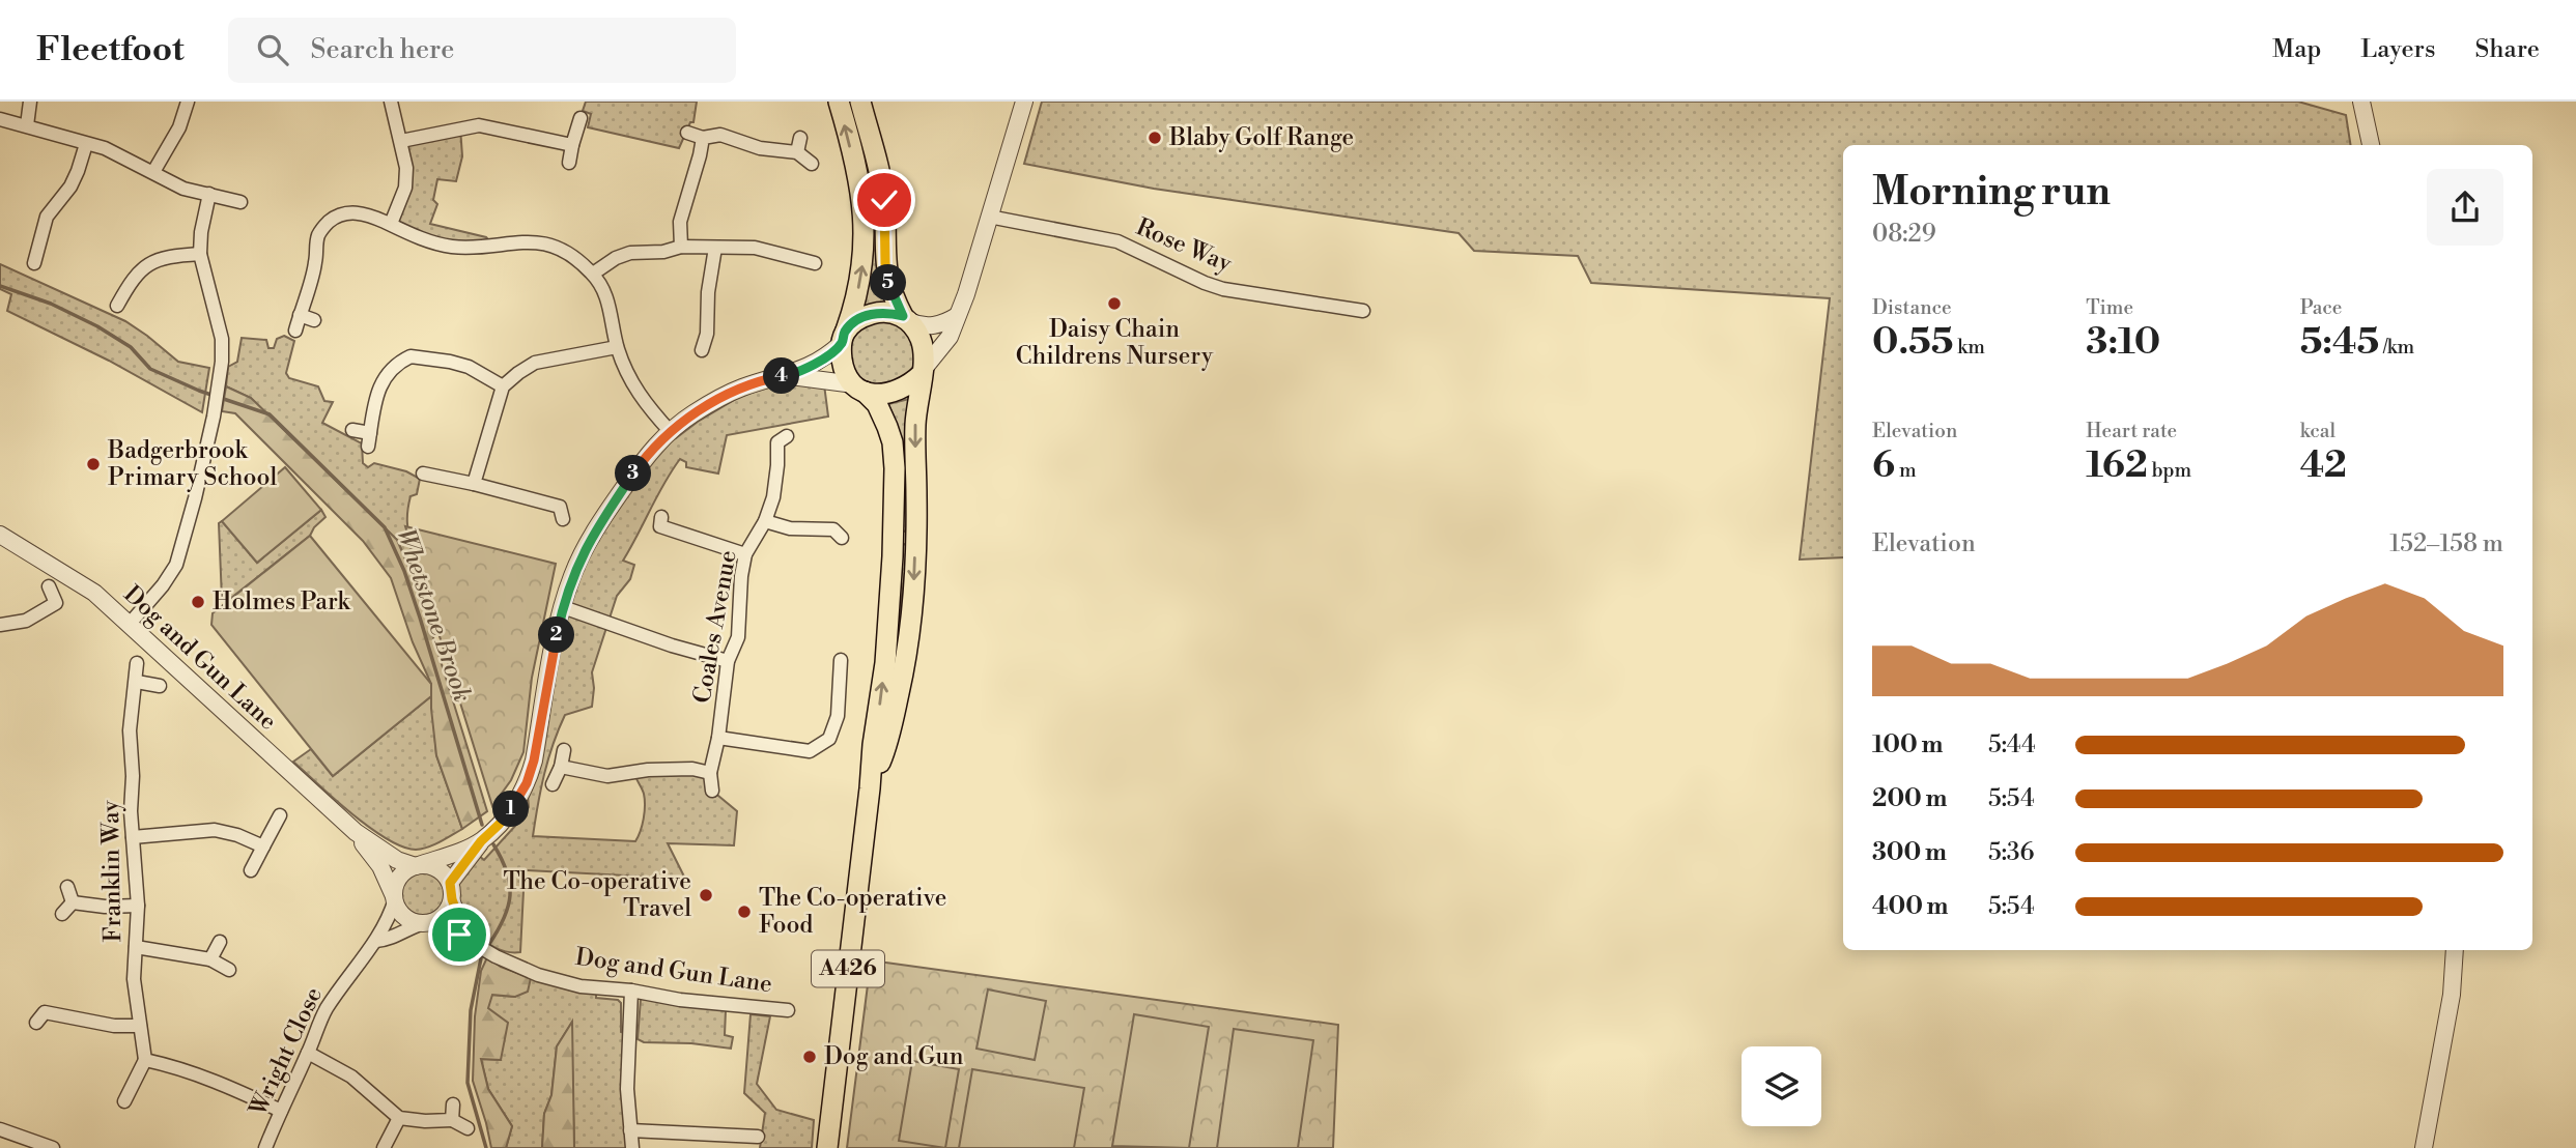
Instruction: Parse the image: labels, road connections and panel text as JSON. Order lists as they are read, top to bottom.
{
  "streets": {
    "main road": ["A426"],
    "street": [
      "Rose Way",
      "Coales Avenue",
      "Dog and Gun Lane",
      "Franklin Way",
      "Wright Close"
    ]
  },
  "crossings": [
    ["Dog and Gun Lane", "Wright Close"]
  ],
  "water": ["Whetstone Brook"],
  "places": [
    "Blaby Golf Range",
    "Daisy Chain Childrens Nursery",
    "Badgerbrook Primary School",
    "Holmes Park",
    "The Co-operative Travel",
    "The Co-operative Food",
    "Dog and Gun"
  ],
  "page": {
    "header": "Fleetfoot",
    "search": "Search here",
    "nav": ["Map", "Layers", "Share"],
    "heading": ["Morning run", "08:29"],
    "pins": [
      "5",
      "4",
      "3",
      "2",
      "1"
    ],
    "stats": [
      ["Distance", "0.55 km"],
      ["Time", "3:10"],
      ["Pace", "5:45 /km"],
      ["Elevation", "6 m"],
      ["Heart rate", "162 bpm"],
      ["kcal", "42"]
    ],
    "chart": ["Elevation", "152–158 m"],
    "list": [
      {
        "name": "100 m",
        "note": "5:44"
      },
      {
        "name": "200 m",
        "note": "5:54"
      },
      {
        "name": "300 m",
        "note": "5:36"
      },
      {
        "name": "400 m",
        "note": "5:54"
      }
    ]
  }
}
